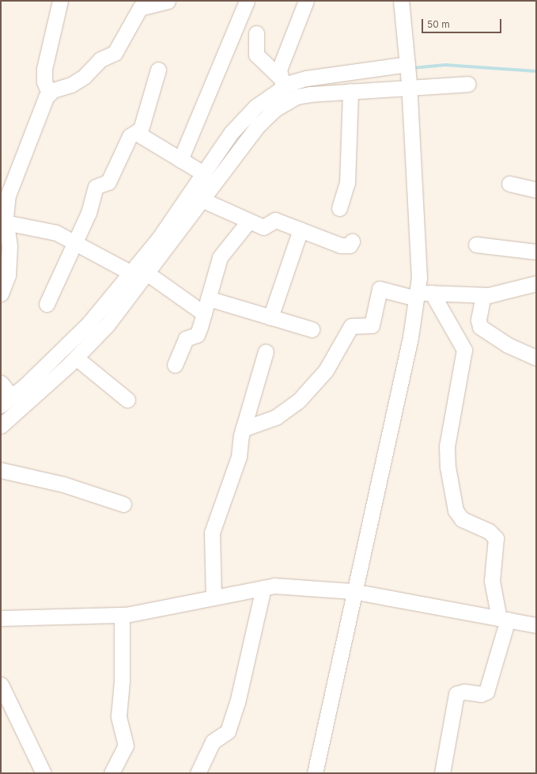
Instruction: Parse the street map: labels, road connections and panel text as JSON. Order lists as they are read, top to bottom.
{
  "scale_bar": "50 m"
}
